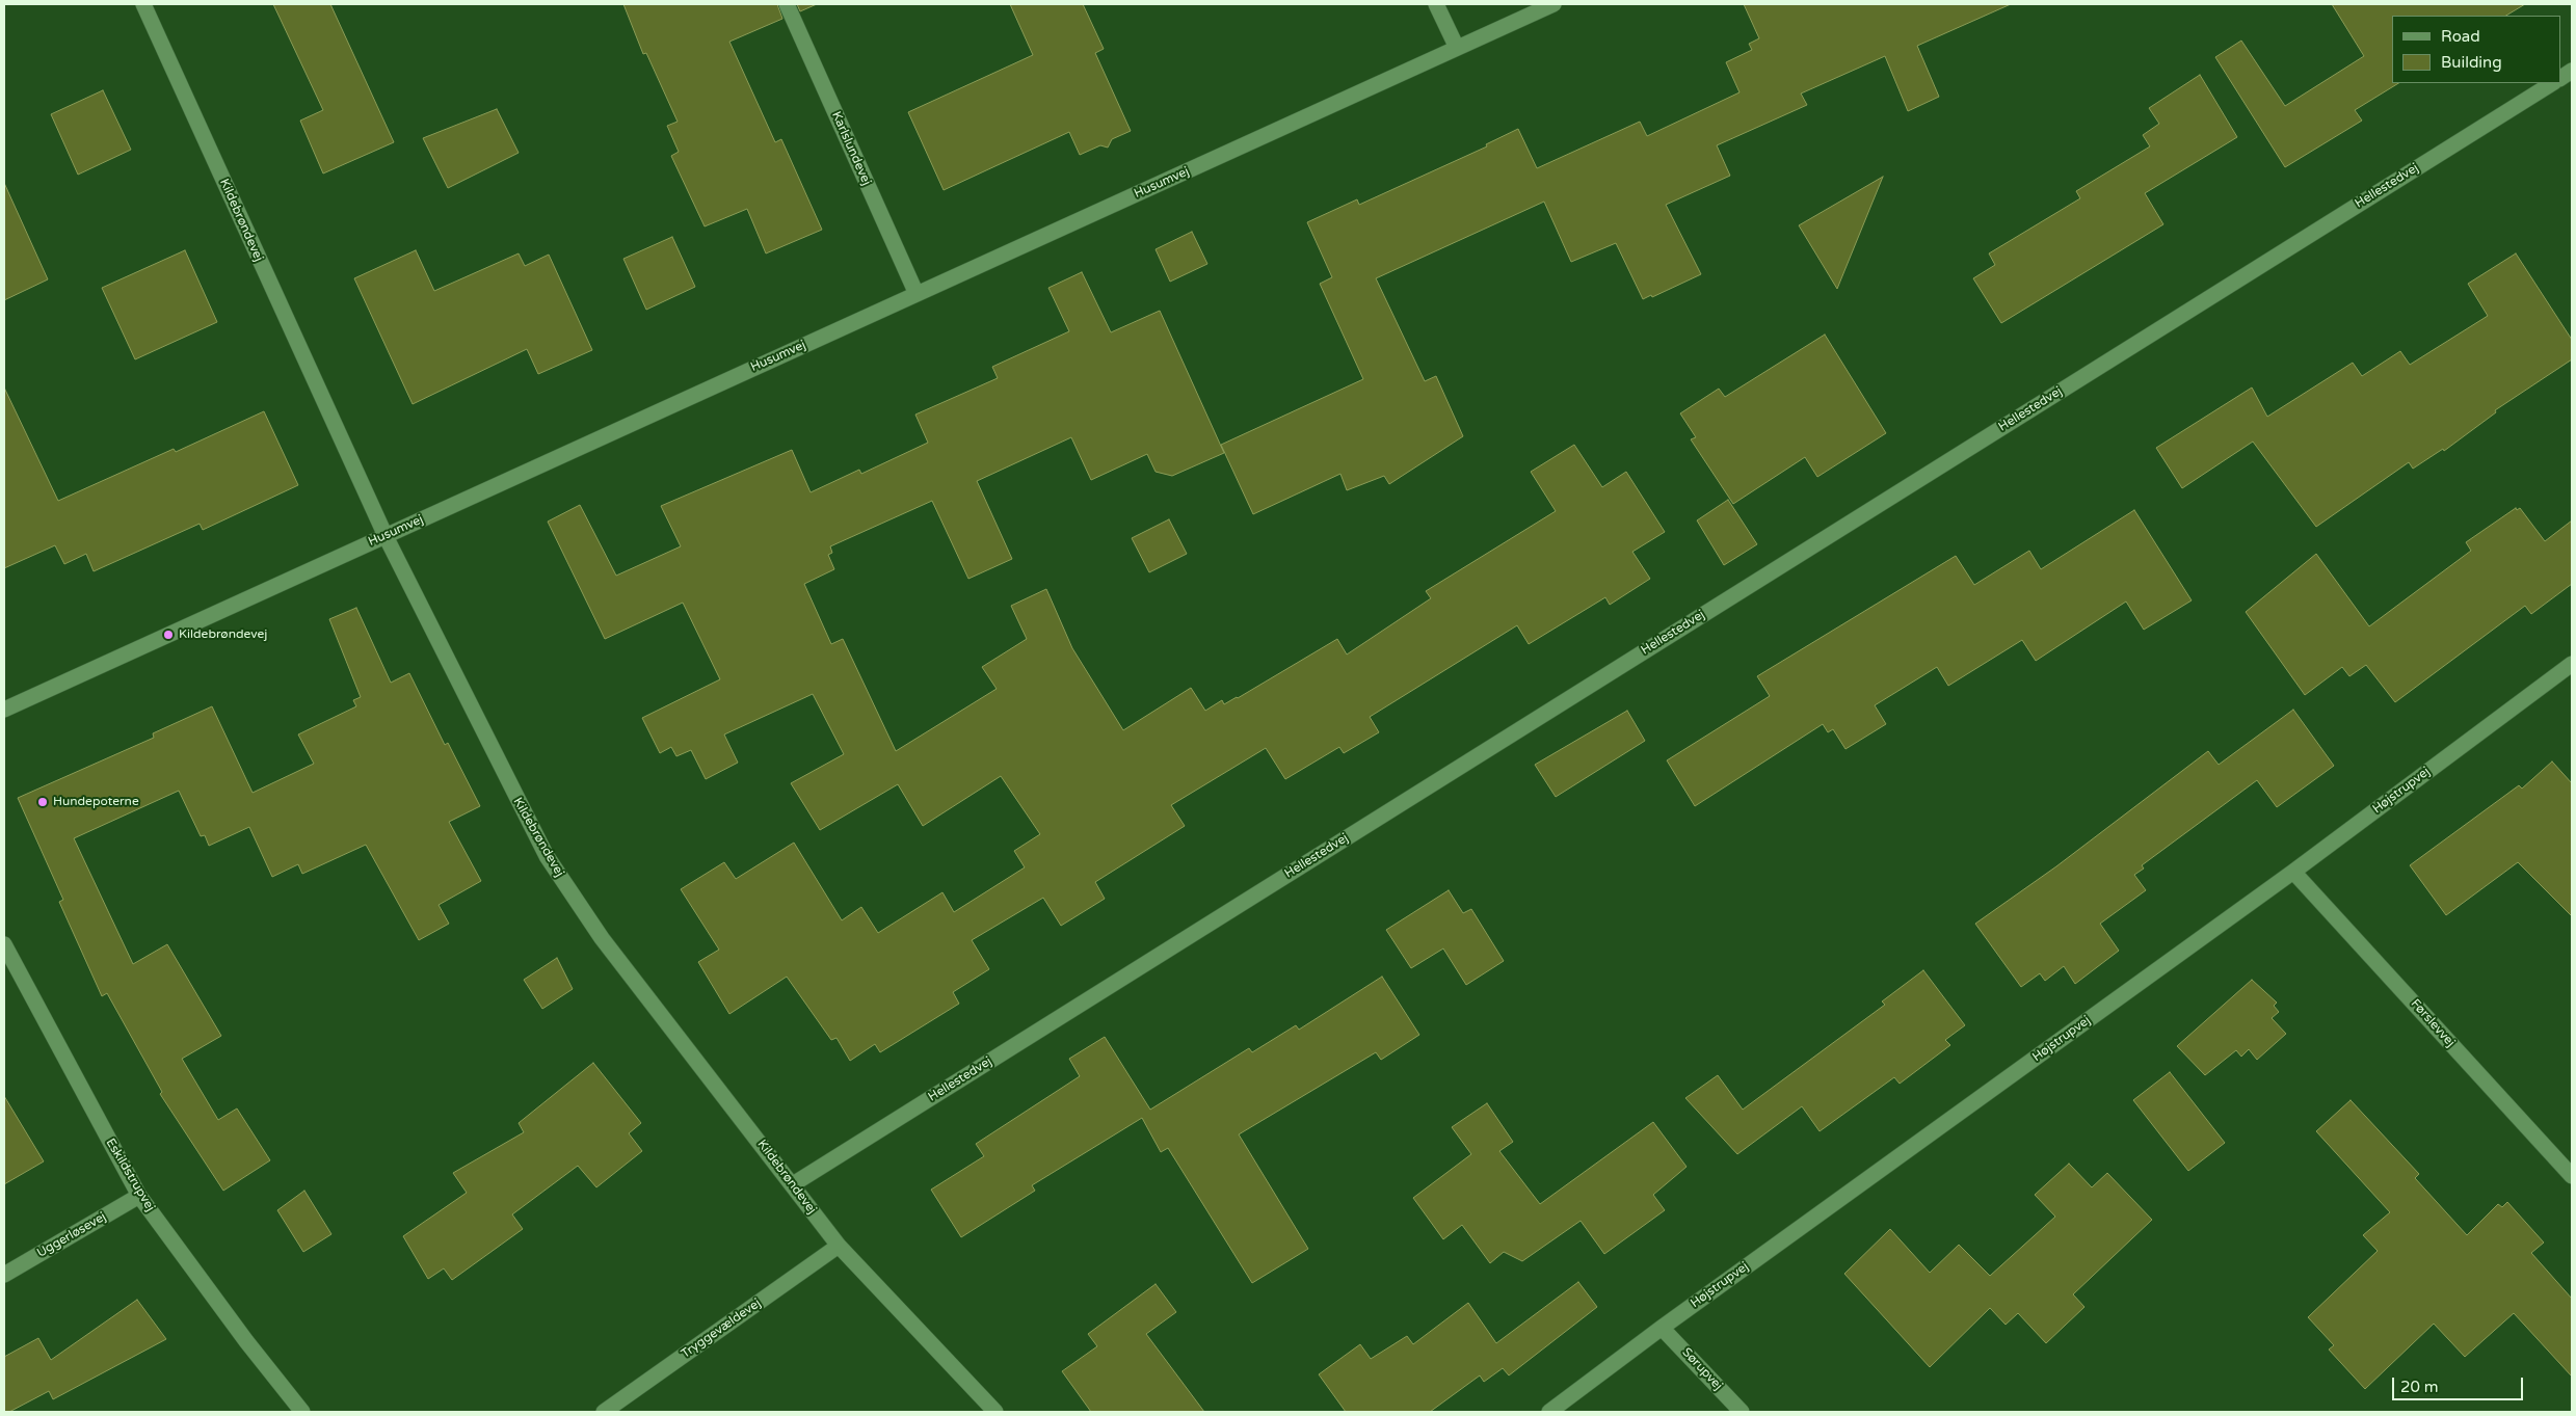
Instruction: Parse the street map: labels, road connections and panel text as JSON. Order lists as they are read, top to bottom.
{
  "streets": {
    "street": [
      "Karlslundevej",
      "Husumvej",
      "Hellestedvej",
      "Kildebrøndevej",
      "Højstrupvej",
      "Førslevvej",
      "Eskildstrupvej",
      "Uggerløsevej",
      "Tryggevældevej",
      "Sørupvej"
    ]
  },
  "crossings": [
    ["Karlslundevej", "Husumvej"],
    ["Husumvej", "Kildebrøndevej"],
    ["Hellestedvej", "Kildebrøndevej"],
    ["Kildebrøndevej", "Tryggevældevej"],
    ["Højstrupvej", "Førslevvej"],
    ["Højstrupvej", "Sørupvej"],
    ["Eskildstrupvej", "Uggerløsevej"]
  ],
  "places": ["Kildebrøndevej", "Hundepoterne"],
  "legend": ["Road", "Building"],
  "scale_bar": "20 m"
}
